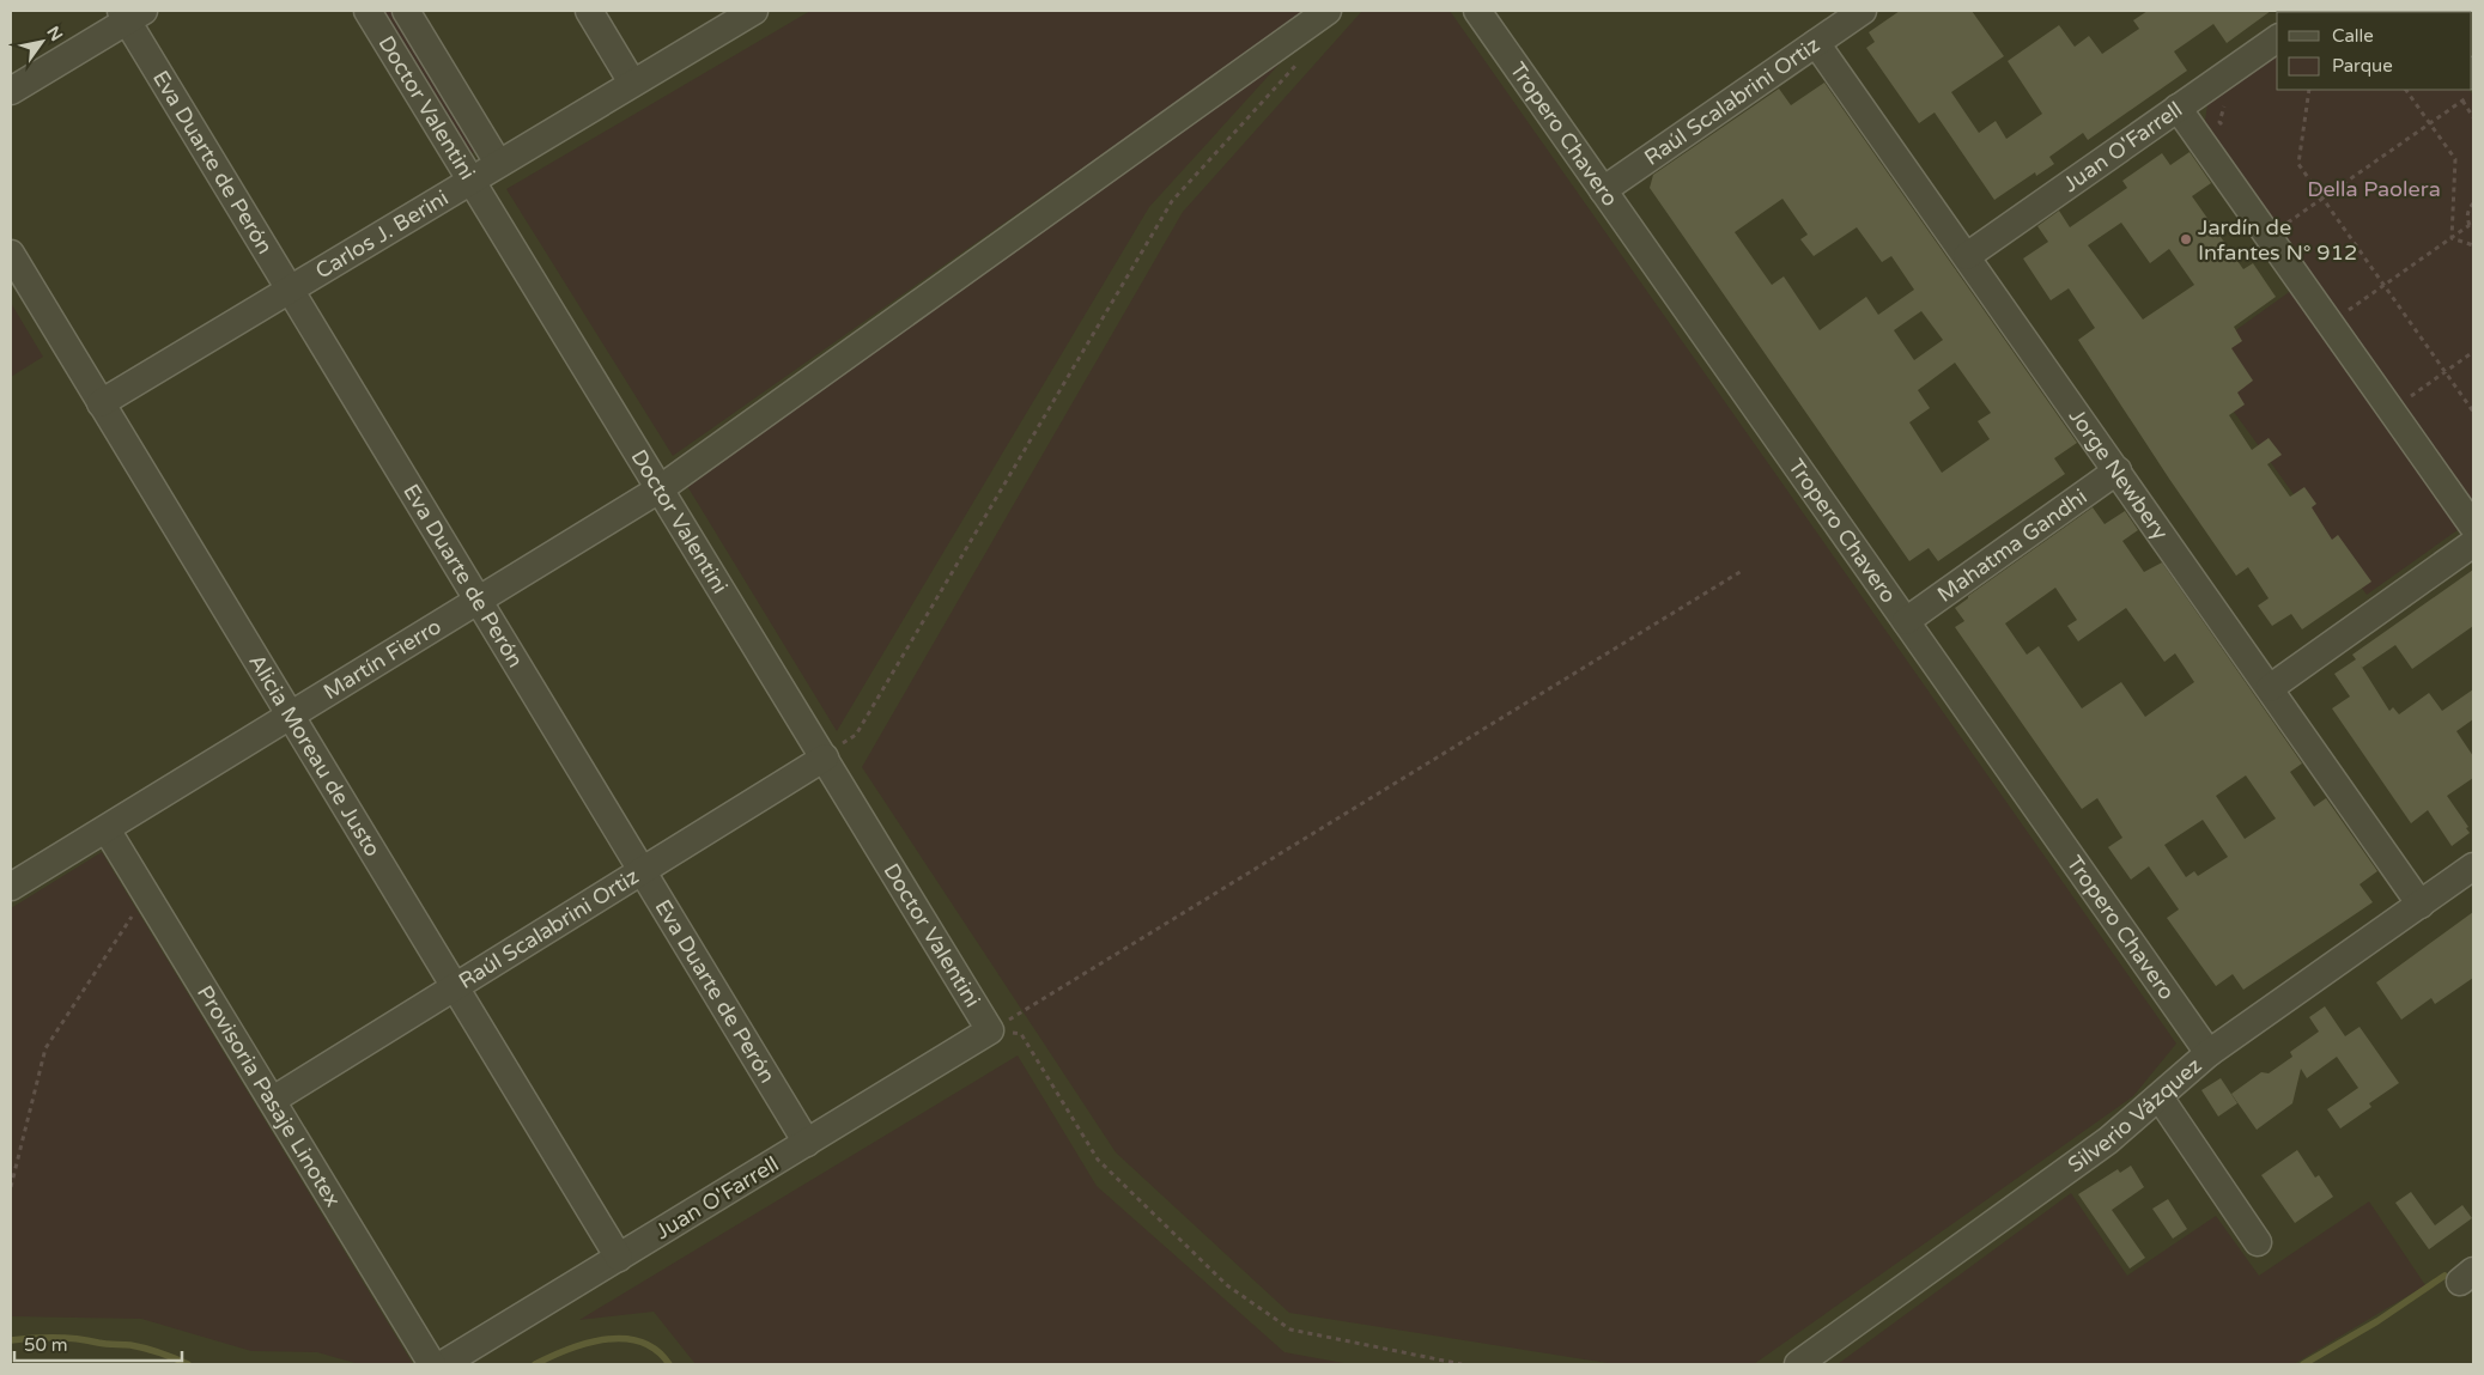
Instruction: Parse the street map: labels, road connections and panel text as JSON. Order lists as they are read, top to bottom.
{
  "streets": {
    "street": [
      "Raúl Scalabrini Ortiz",
      "Doctor Valentini",
      "Tropero Chavero",
      "Juan O'Farrell",
      "Eva Duarte de Perón",
      "Carlos J. Berini",
      "Jorge Newbery",
      "Mahatma Gandhi",
      "Martín Fierro",
      "Alicia Moreau de Justo",
      "Provisoria Pasaje Linotex",
      "Silverio Vázquez"
    ]
  },
  "crossings": [
    ["Raúl Scalabrini Ortiz", "Doctor Valentini"],
    ["Raúl Scalabrini Ortiz", "Tropero Chavero"],
    ["Raúl Scalabrini Ortiz", "Eva Duarte de Perón"],
    ["Raúl Scalabrini Ortiz", "Jorge Newbery"],
    ["Raúl Scalabrini Ortiz", "Alicia Moreau de Justo"],
    ["Raúl Scalabrini Ortiz", "Provisoria Pasaje Linotex"],
    ["Doctor Valentini", "Juan O'Farrell"],
    ["Doctor Valentini", "Carlos J. Berini"],
    ["Doctor Valentini", "Martín Fierro"],
    ["Tropero Chavero", "Mahatma Gandhi"],
    ["Tropero Chavero", "Silverio Vázquez"],
    ["Juan O'Farrell", "Eva Duarte de Perón"],
    ["Juan O'Farrell", "Jorge Newbery"],
    ["Juan O'Farrell", "Alicia Moreau de Justo"],
    ["Eva Duarte de Perón", "Carlos J. Berini"],
    ["Eva Duarte de Perón", "Martín Fierro"],
    ["Carlos J. Berini", "Alicia Moreau de Justo"],
    ["Jorge Newbery", "Mahatma Gandhi"],
    ["Jorge Newbery", "Silverio Vázquez"],
    ["Martín Fierro", "Alicia Moreau de Justo"],
    ["Martín Fierro", "Provisoria Pasaje Linotex"]
  ],
  "parks": ["Della Paolera"],
  "places": ["Jardín de Infantes N° 912"],
  "legend": ["Calle", "Parque"],
  "scale_bar": "50 m",
  "north": "top right"
}
